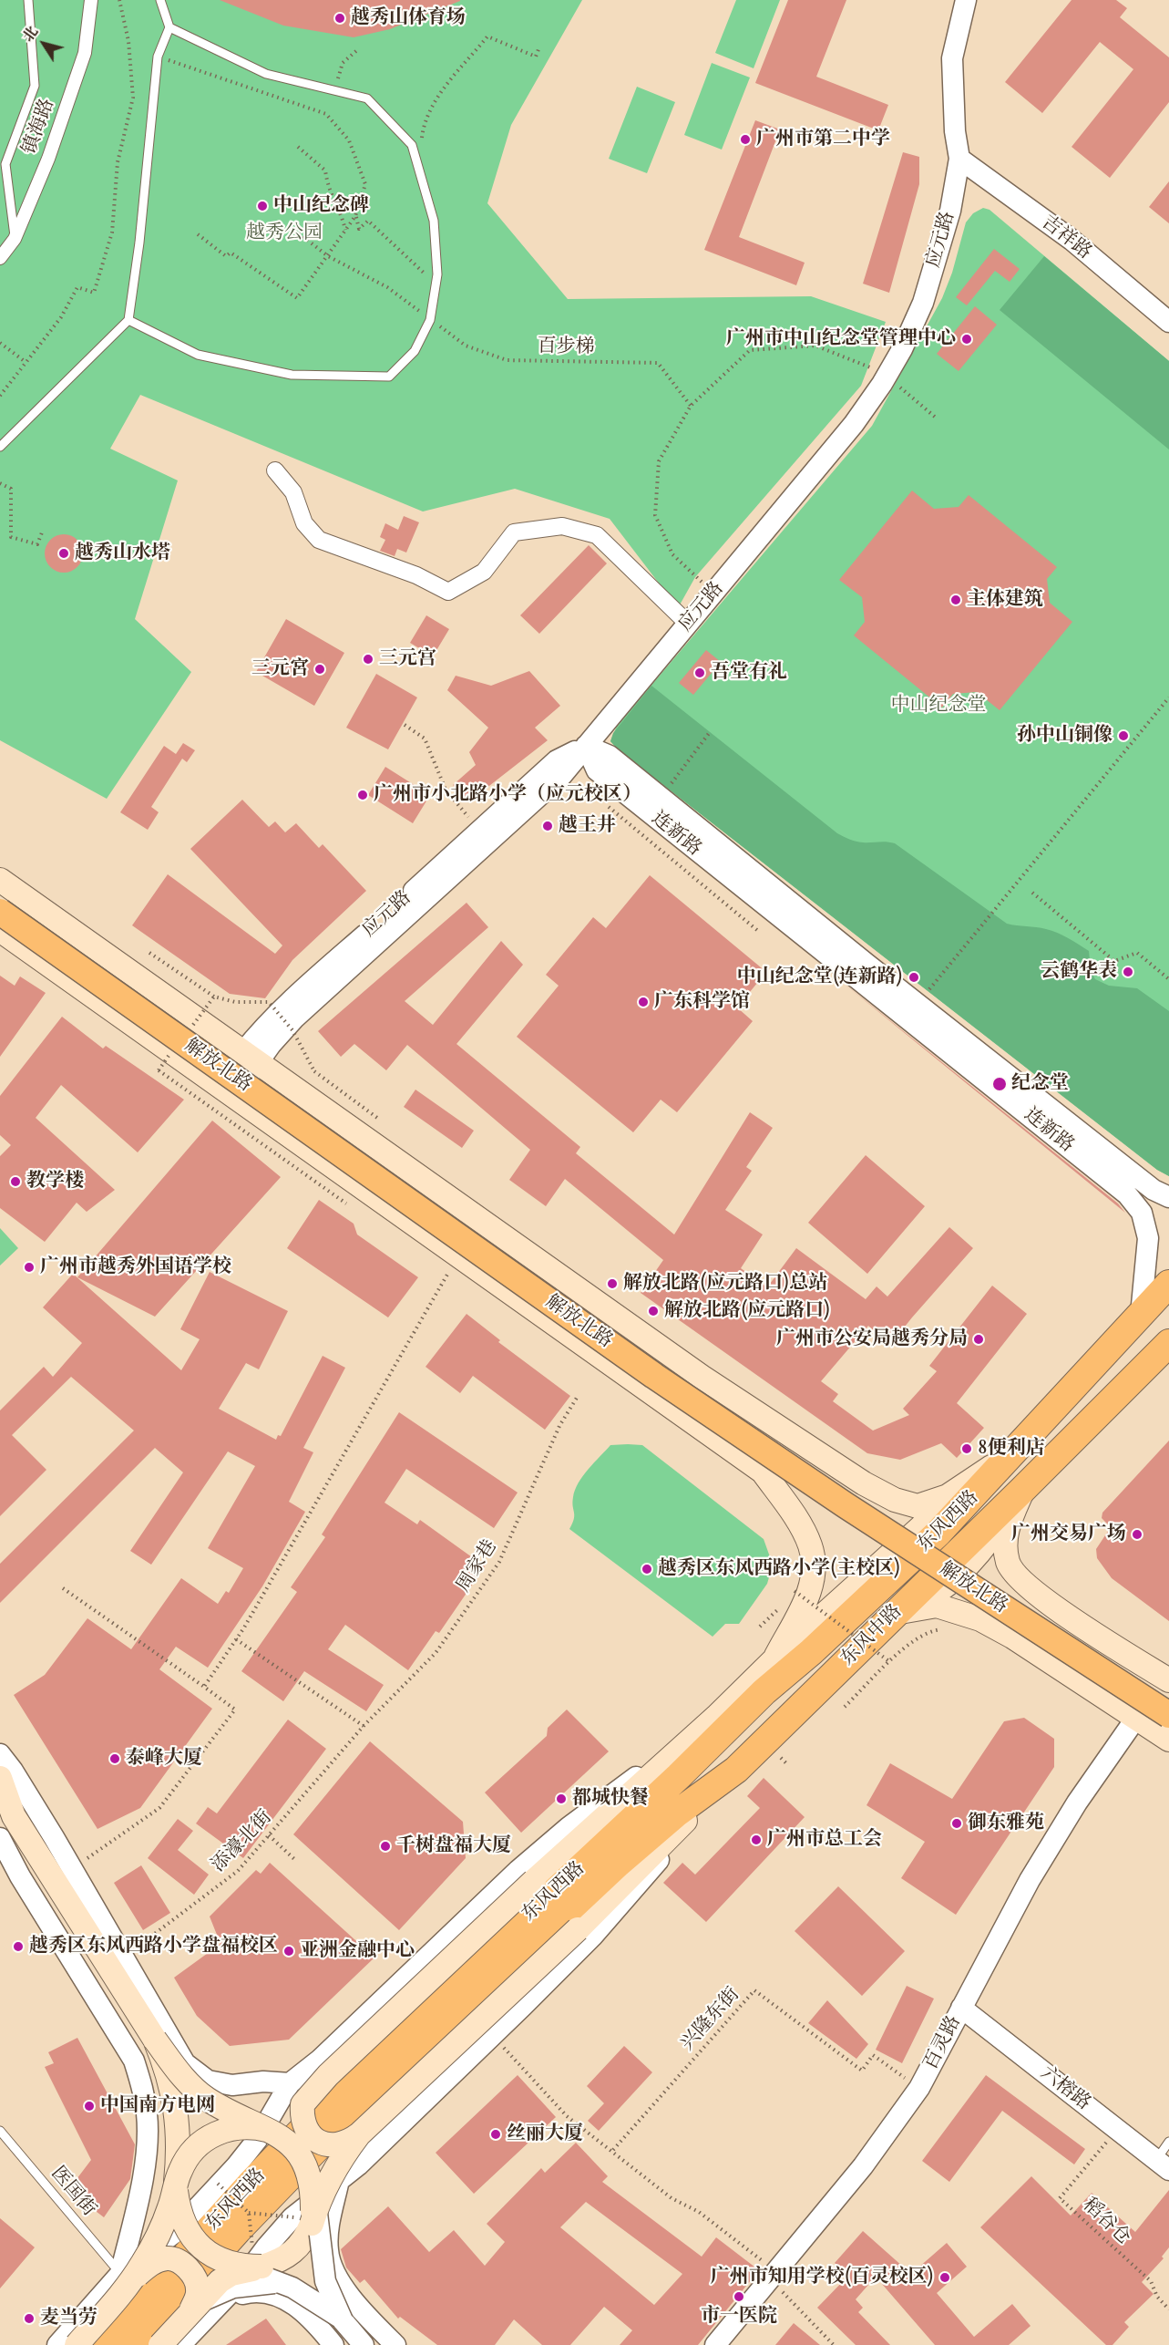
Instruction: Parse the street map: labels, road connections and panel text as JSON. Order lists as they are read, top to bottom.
{
  "streets": {
    "highway": ["东风西路", "东风中路"],
    "main road": ["应元路", "解放北路"],
    "street": [
      "镇海路",
      "吉祥路",
      "连新路",
      "百灵路",
      "六榕路"
    ],
    "lane": ["医国街"],
    "path": [
      "百步梯",
      "周家巷",
      "添濠北街",
      "兴隆东街",
      "稻谷仓"
    ]
  },
  "crossings": [
    ["吉祥路", "应元路"],
    ["应元路", "连新路"],
    ["应元路", "解放北路"],
    ["解放北路", "东风西路"],
    ["东风西路", "东风中路"],
    ["周家巷", "添濠北街"],
    ["兴隆东街", "百灵路"],
    ["百灵路", "六榕路"],
    ["六榕路", "稻谷仓"]
  ],
  "parks": ["越秀公园", "中山纪念堂"],
  "places": [
    "越秀山体育场",
    "广州市第二中学",
    "中山纪念碑",
    "广州市中山纪念堂管理中心",
    "越秀山水塔",
    "主体建筑",
    "三元宫",
    "三元宮",
    "吾堂有礼",
    "孙中山铜像",
    "广州市小北路小学（应元校区）",
    "越王井",
    "云鹤华表",
    "中山纪念堂(连新路)",
    "广东科学馆",
    "纪念堂",
    "教学楼",
    "广州市越秀外国语学校",
    "解放北路(应元路口)总站",
    "解放北路(应元路口)",
    "广州市公安局越秀分局",
    "8便利店",
    "广州交易广场",
    "越秀区东风西路小学(主校区)",
    "泰峰大厦",
    "都城快餐",
    "御东雅苑",
    "广州市总工会",
    "千树盘福大厦",
    "越秀区东风西路小学盘福校区",
    "亚洲金融中心",
    "中国南方电网",
    "丝丽大厦",
    "广州市知用学校(百灵校区)",
    "市一医院",
    "麦当劳"
  ],
  "north": "top left"
}
